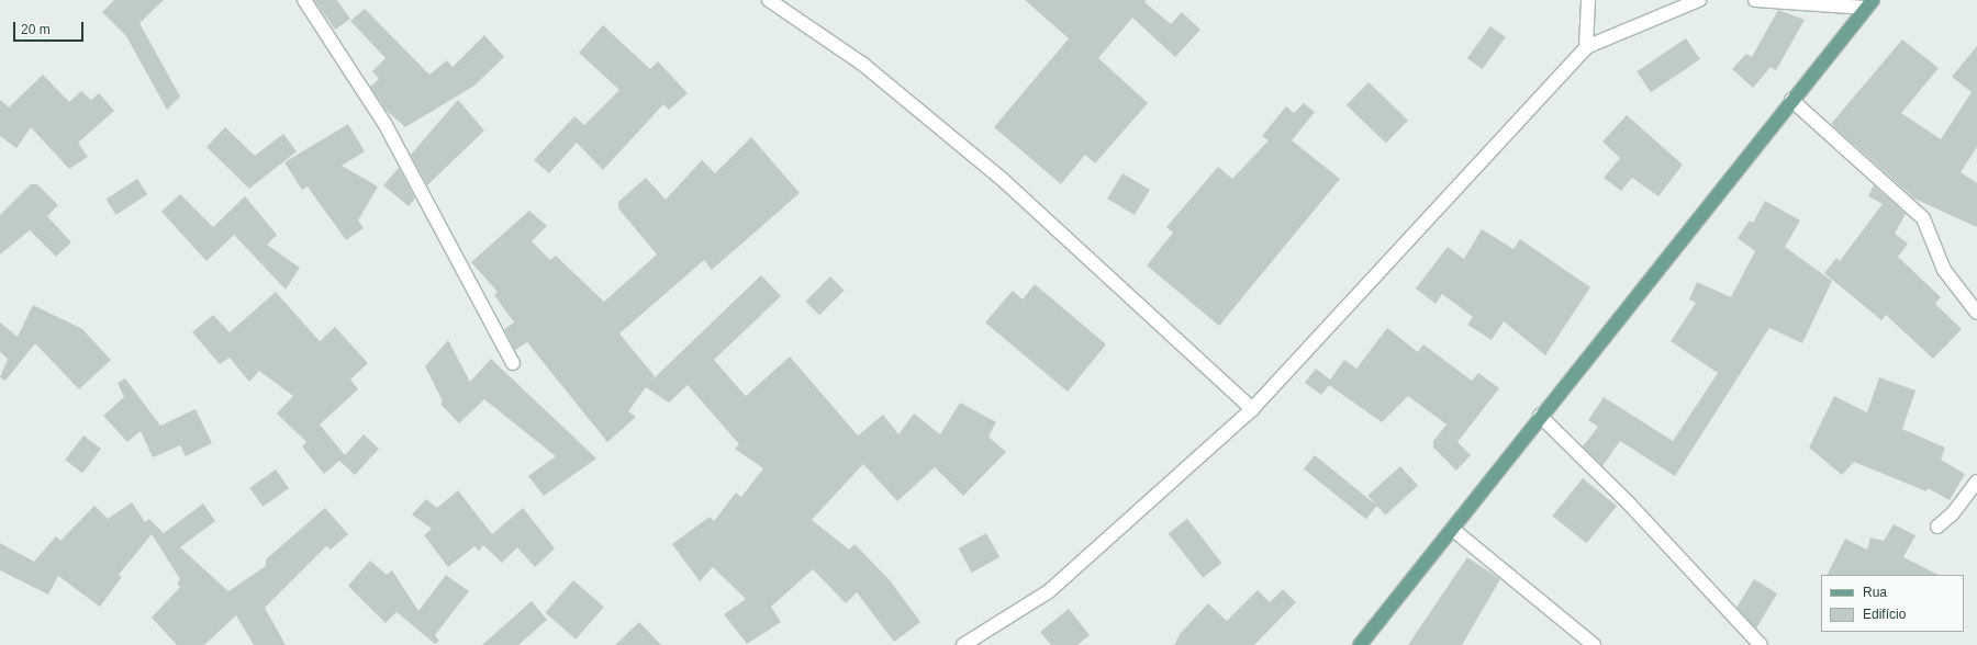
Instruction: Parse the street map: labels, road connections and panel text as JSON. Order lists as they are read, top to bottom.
{
  "legend": ["Rua", "Edifício"],
  "scale_bar": "20 m"
}
